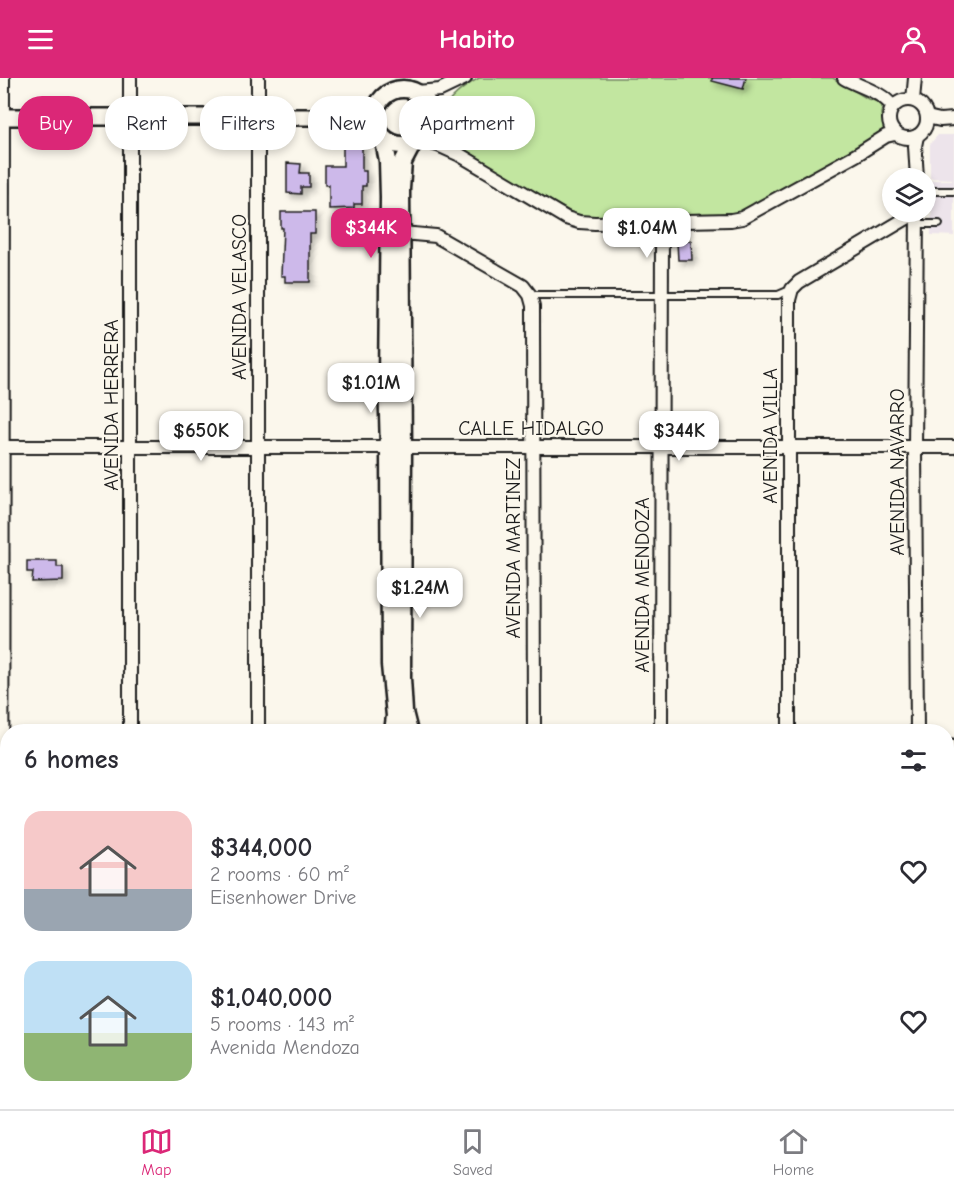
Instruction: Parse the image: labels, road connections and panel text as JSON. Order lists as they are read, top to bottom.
{
  "streets": {
    "street": [
      "AVENIDA VELASCO",
      "AVENIDA HERRERA",
      "CALLE HIDALGO",
      "AVENIDA VILLA",
      "AVENIDA NAVARRO",
      "AVENIDA MARTINEZ",
      "AVENIDA MENDOZA"
    ]
  },
  "crossings": [
    ["AVENIDA VELASCO", "CALLE HIDALGO"],
    ["AVENIDA HERRERA", "CALLE HIDALGO"],
    ["CALLE HIDALGO", "AVENIDA VILLA"],
    ["CALLE HIDALGO", "AVENIDA NAVARRO"],
    ["CALLE HIDALGO", "AVENIDA MARTINEZ"],
    ["CALLE HIDALGO", "AVENIDA MENDOZA"]
  ],
  "page": {
    "header": "Habito",
    "chip": [
      "Buy",
      "Rent",
      "Filters",
      "New",
      "Apartment"
    ],
    "price": [
      "$344K",
      "$1.04M",
      "$1.01M",
      "$650K",
      "$344K",
      "$1.24M"
    ],
    "heading": "6 homes",
    "list": [
      {
        "name": "$344,000",
        "note": "2 rooms · 60 m² · Eisenhower Drive"
      },
      {
        "name": "$1,040,000",
        "note": "5 rooms · 143 m² · Avenida Mendoza"
      }
    ],
    "tabs": ["Map", "Saved", "Home"]
  }
}
